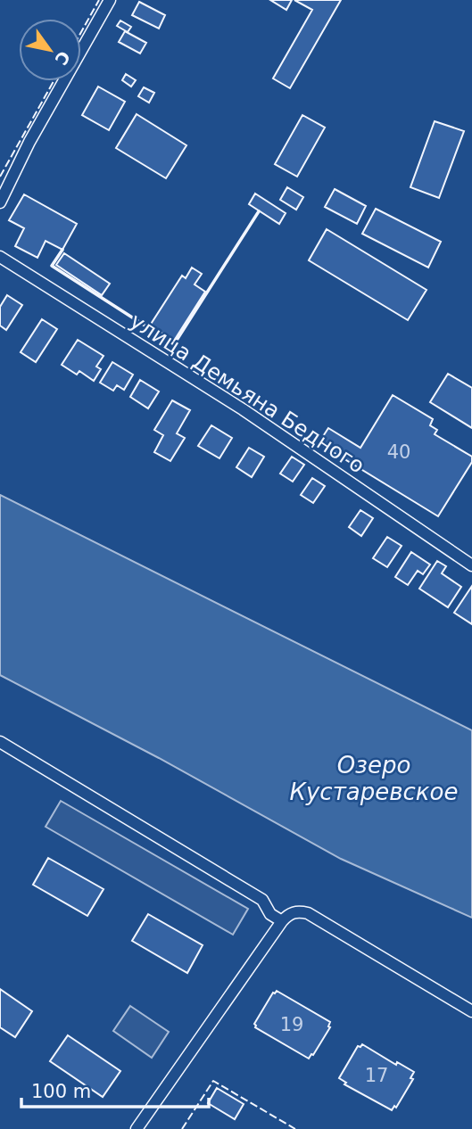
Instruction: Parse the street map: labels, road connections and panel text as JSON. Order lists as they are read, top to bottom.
{
  "streets": {
    "street": ["улица Демьяна Бедного"]
  },
  "water": ["Озеро Кустаревское"],
  "house_numbers": ["40", "19", "17"],
  "scale_bar": "100 m",
  "north": "bottom right"
}
